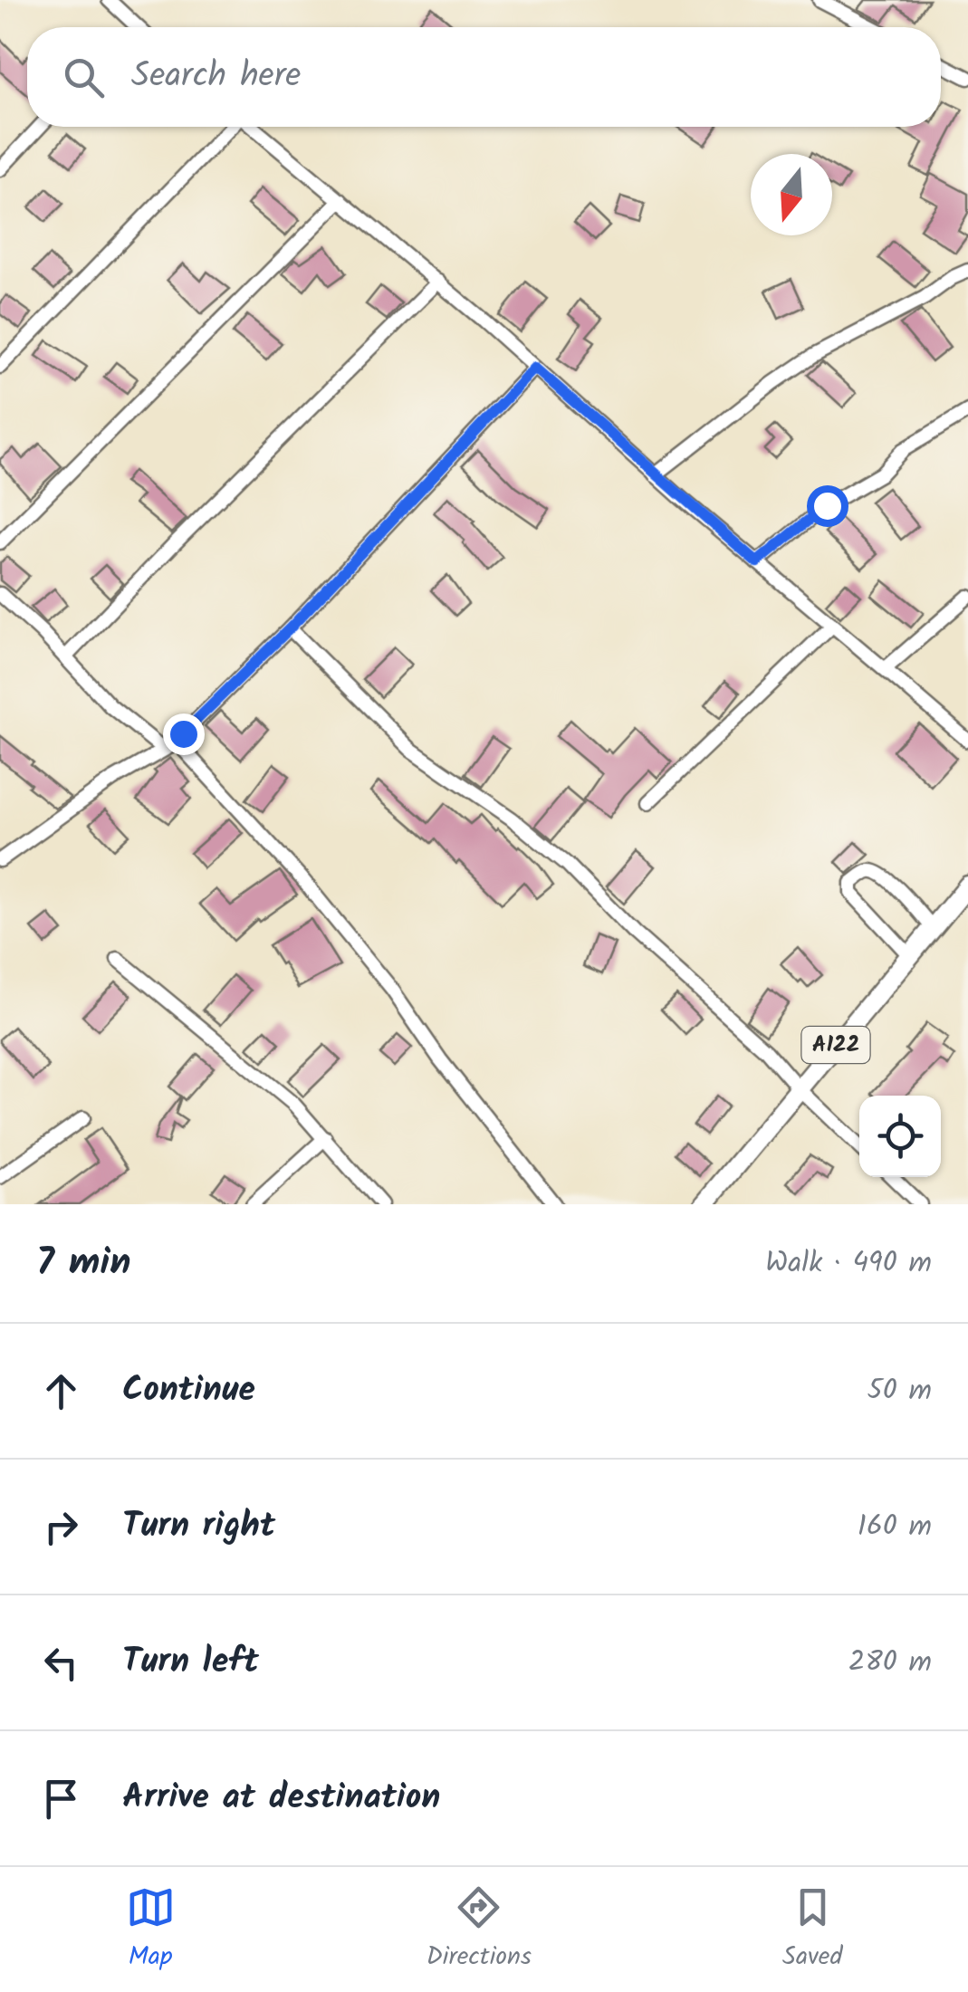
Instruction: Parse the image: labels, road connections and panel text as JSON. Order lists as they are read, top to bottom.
{
  "streets": {
    "highway": ["A122"]
  },
  "north": "bottom",
  "page": {
    "search": "Search here",
    "heading": ["7 min", "Walk · 490 m"],
    "list": [
      ["Continue", "50 m"],
      ["Turn right", "160 m"],
      ["Turn left", "280 m"],
      "Arrive at destination"
    ],
    "nav": ["Map", "Directions", "Saved"]
  }
}
